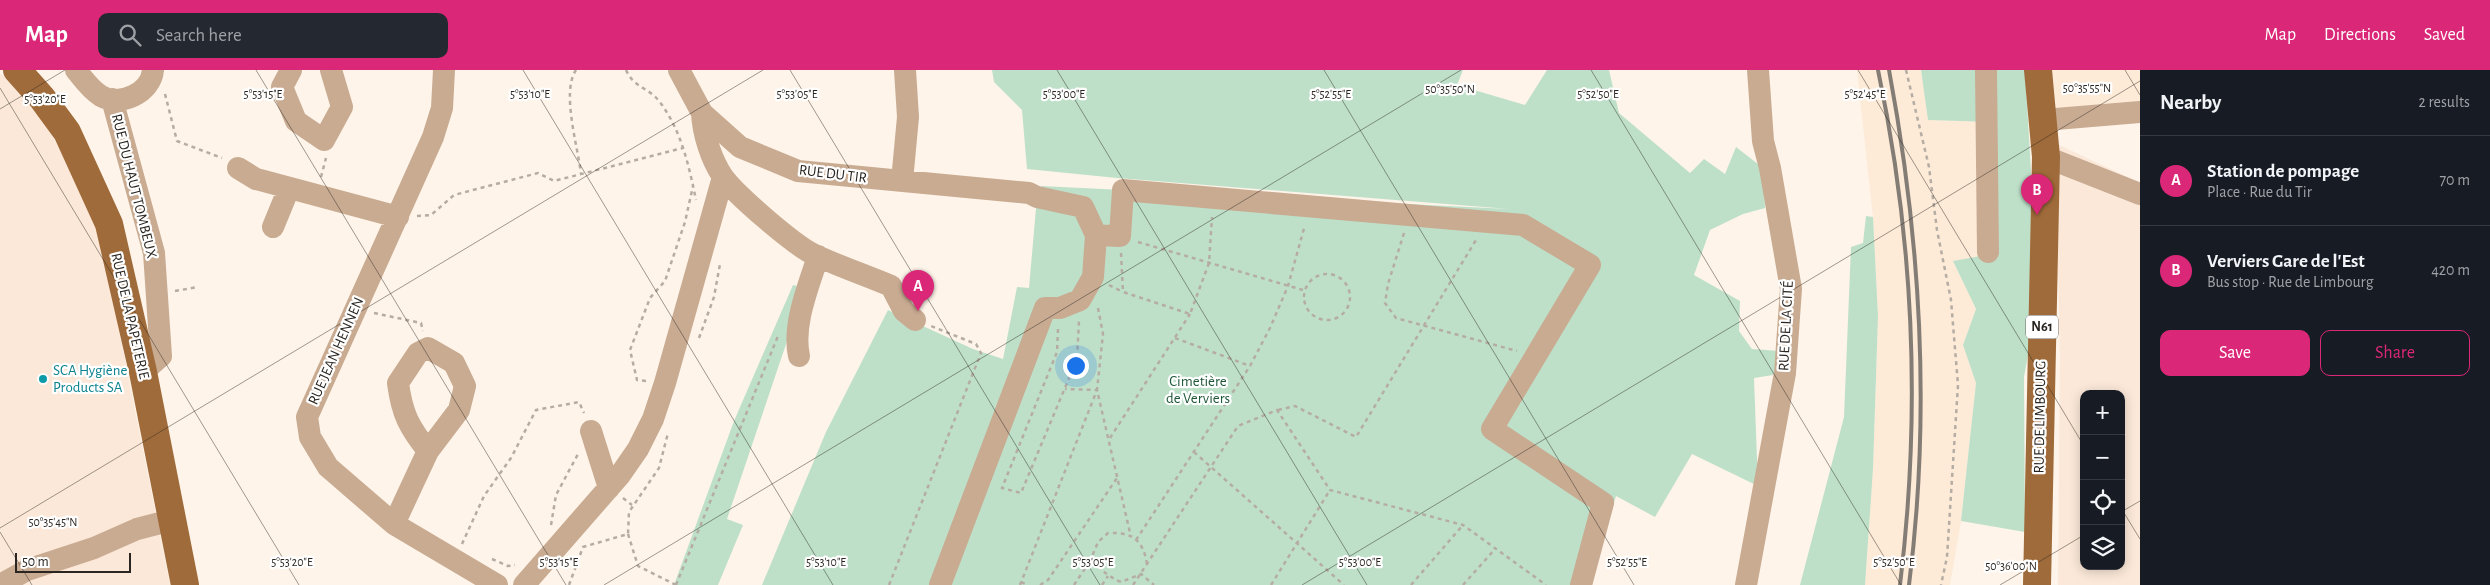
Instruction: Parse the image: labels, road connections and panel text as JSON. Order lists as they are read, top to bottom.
{
  "streets": {
    "main road": ["RUE DE LA PAPETERIE", "N61", "RUE DE LIMBOURG"],
    "street": [
      "RUE DU TIR",
      "RUE DU HAUT TOMBEUX",
      "RUE DE LA CITÉ",
      "RUE JEAN HENNEN"
    ]
  },
  "crossings": [
    ["RUE DU HAUT TOMBEUX", "RUE DE LA PAPETERIE"]
  ],
  "parks": ["Cimetière de Verviers"],
  "places": ["SCA Hygiène Products SA"],
  "scale_bar": "50 m",
  "page": {
    "header": "Map",
    "search": "Search here",
    "nav": ["Map", "Directions", "Saved"],
    "heading": ["Nearby", "2 results"],
    "list": [
      {
        "mark": "A",
        "name": "Station de pompage",
        "note": "Place · Rue du Tir",
        "value": "70 m"
      },
      {
        "mark": "B",
        "name": "Verviers Gare de l'Est",
        "note": "Bus stop · Rue de Limbourg",
        "value": "420 m"
      }
    ],
    "pins": ["B", "A"],
    "buttons": ["Save", "Share"],
    "map_buttons": ["+", "−"],
    "scale": "50 m"
  },
  "coordinates": [
    "50°35'55\"N",
    "50°35'50\"N",
    "5°53'15\"E",
    "5°53'10\"E",
    "5°53'05\"E",
    "5°53'00\"E",
    "5°52'50\"E",
    "5°52'45\"E",
    "5°52'55\"E",
    "5°53'20\"E",
    "50°35'45\"N",
    "50°36'00\"N"
  ]
}
